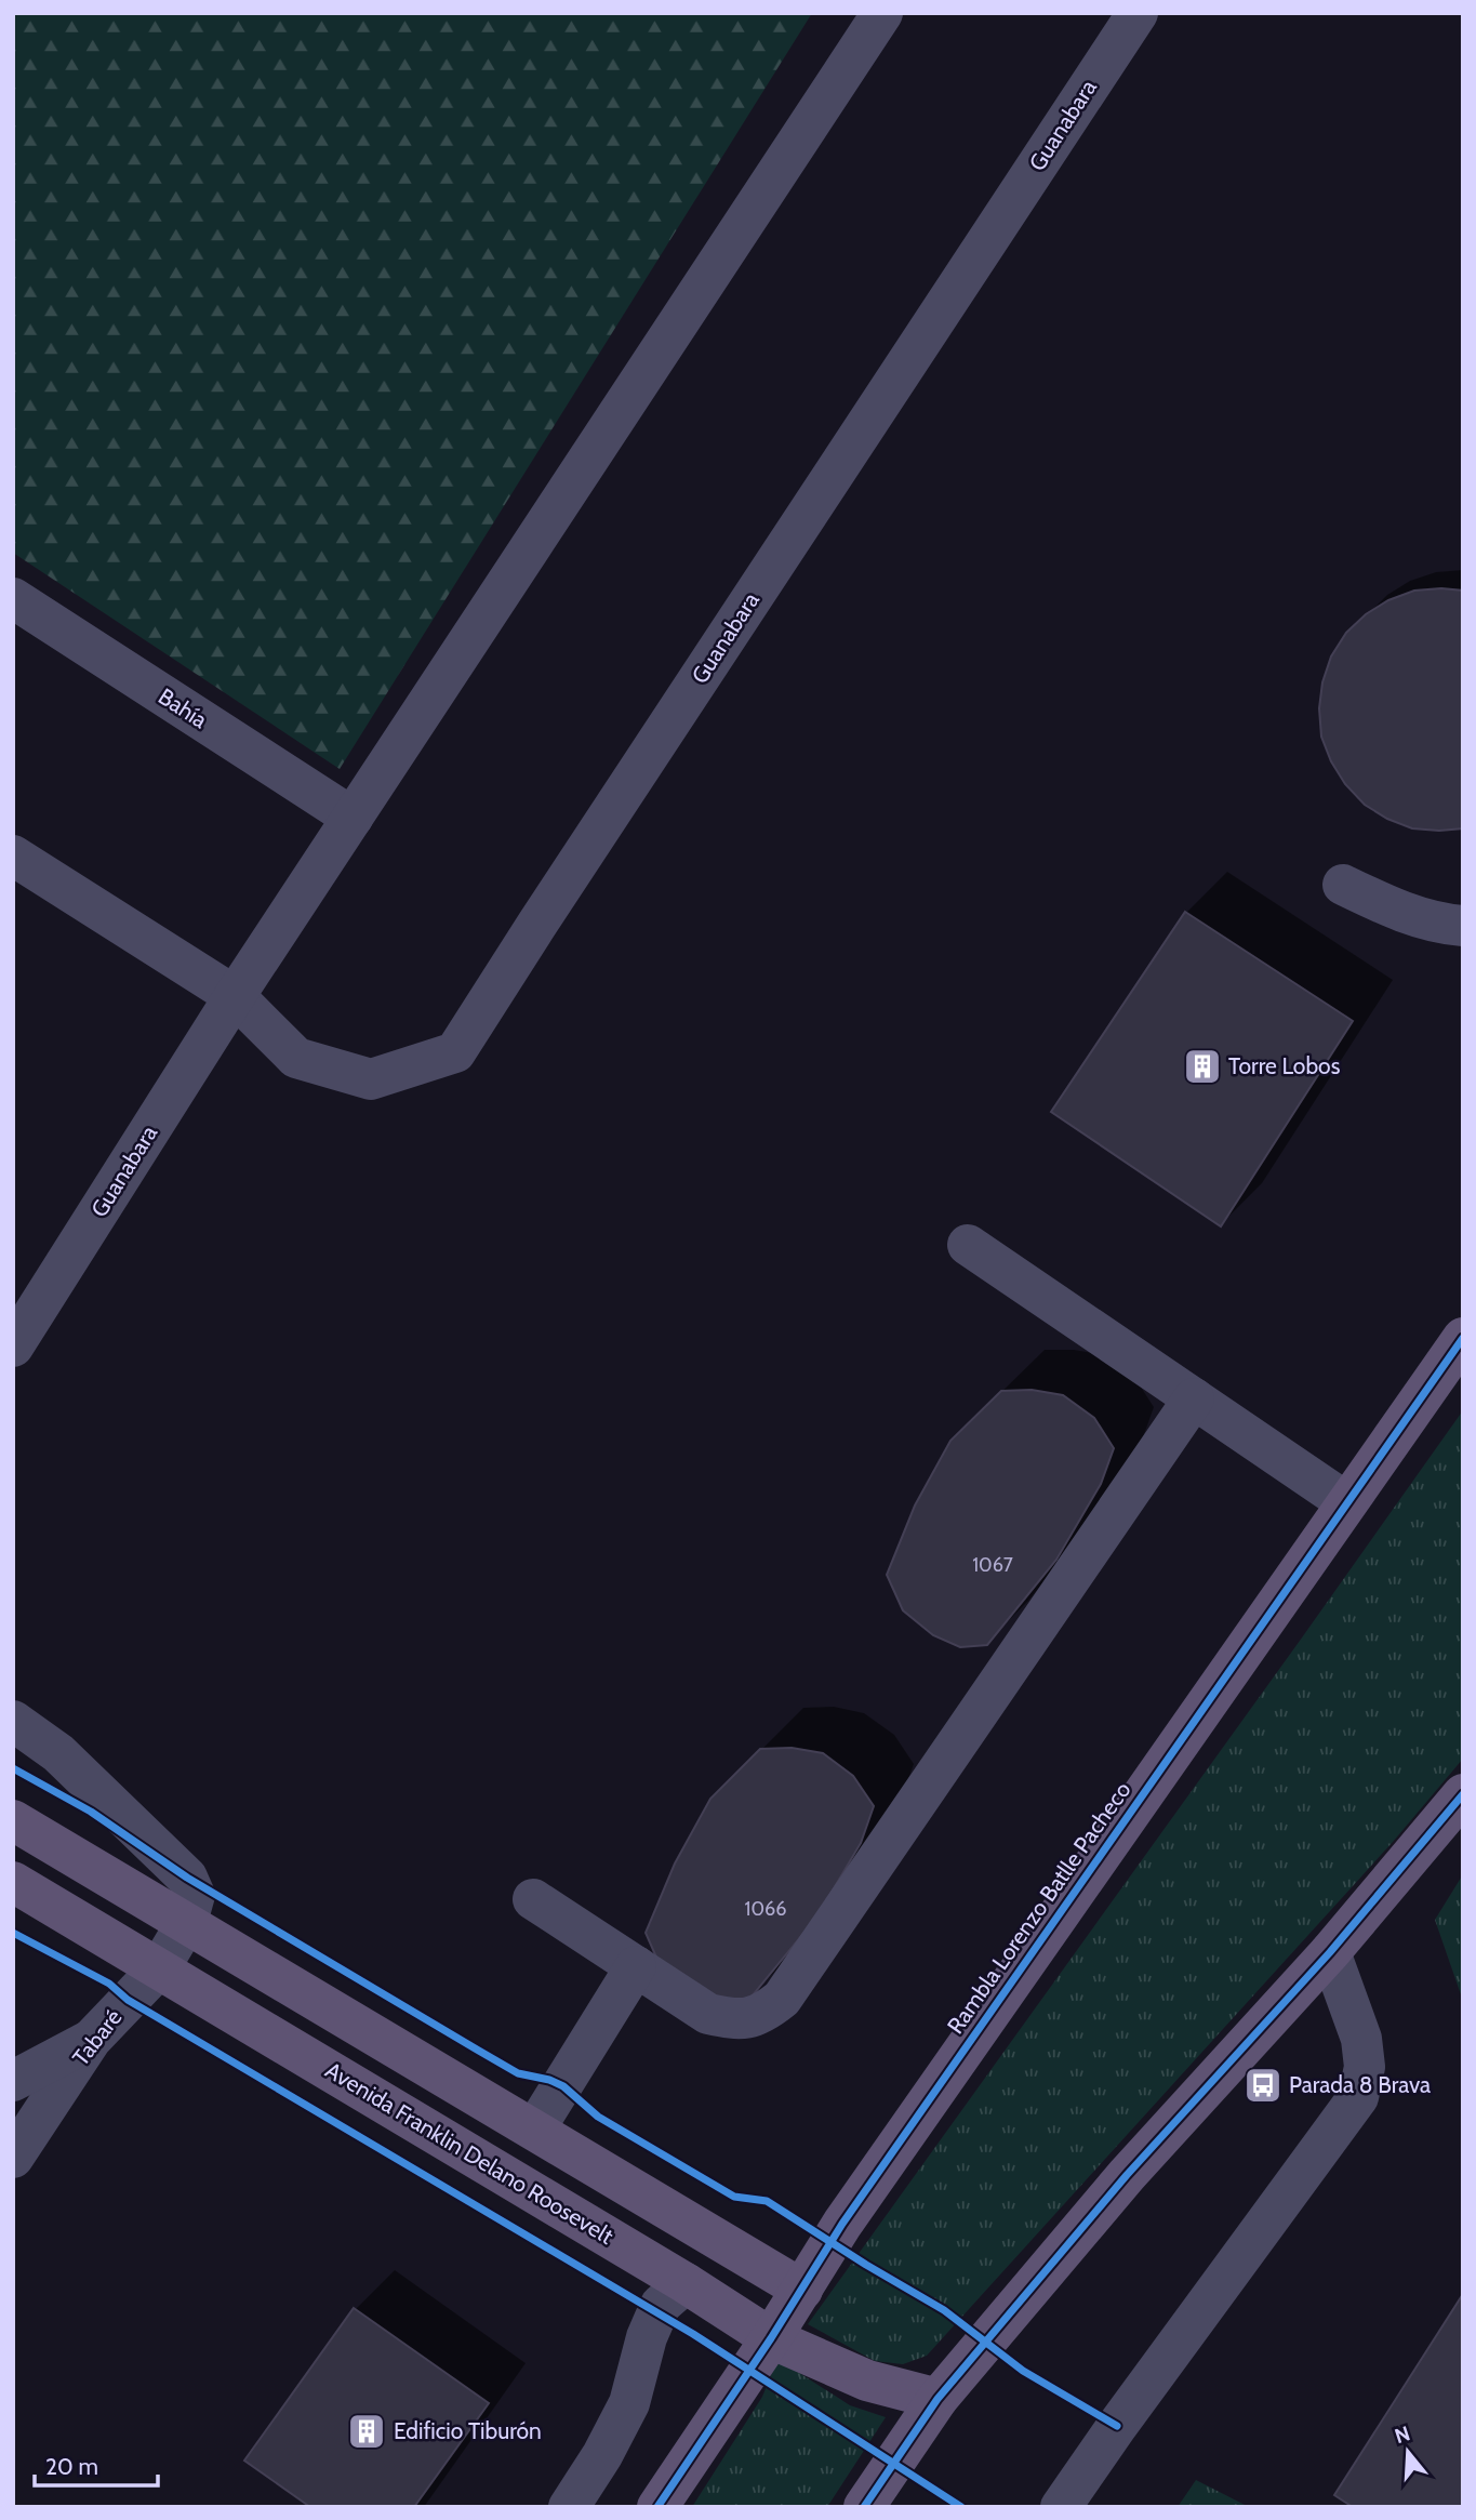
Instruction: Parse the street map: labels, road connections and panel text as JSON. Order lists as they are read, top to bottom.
{
  "streets": {
    "main road": ["Rambla Lorenzo Batlle Pacheco", "Avenida Franklin Delano Roosevelt"],
    "street": ["Guanabara", "Bahía", "Tabaré"]
  },
  "crossings": [
    ["Guanabara", "Bahía"],
    ["Rambla Lorenzo Batlle Pacheco", "Avenida Franklin Delano Roosevelt"],
    ["Tabaré", "Avenida Franklin Delano Roosevelt"]
  ],
  "places": {
    "building": ["Torre Lobos", "Edificio Tiburón"],
    "bus stop": ["Parada 8 Brava"]
  },
  "house_numbers": ["1067", "1066"],
  "scale_bar": "20 m",
  "north": "top"
}
